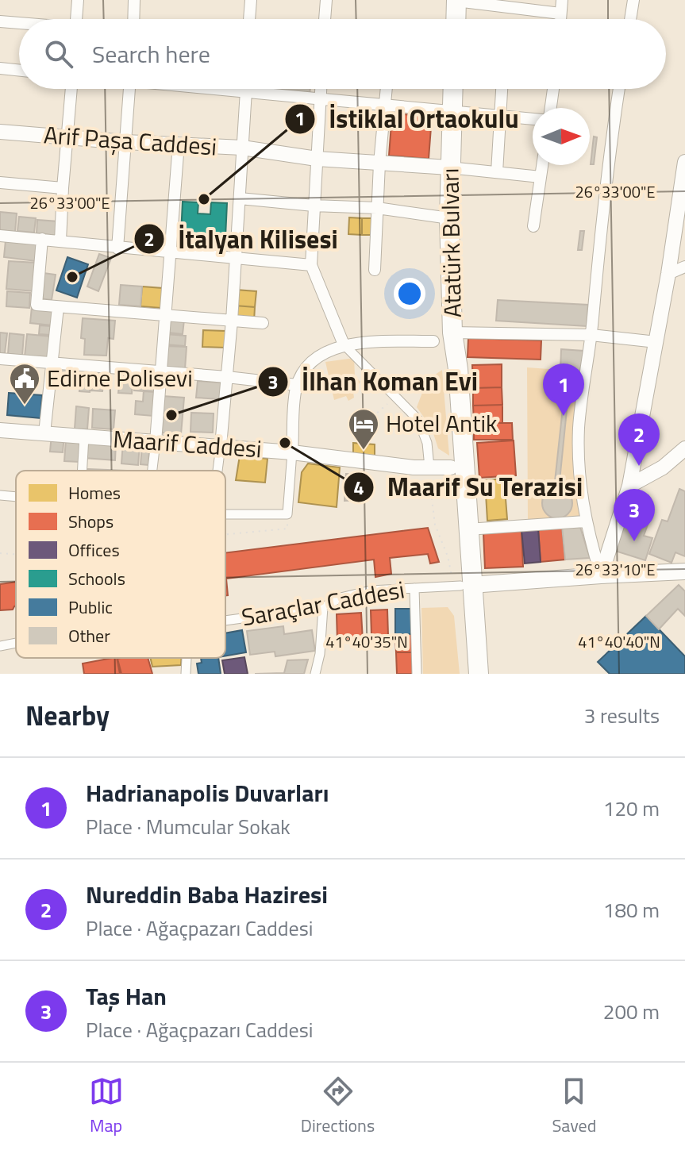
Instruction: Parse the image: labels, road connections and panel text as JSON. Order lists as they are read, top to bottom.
{
  "streets": {
    "main road": ["Atatürk Bulvarı"],
    "street": ["Arif Paşa Caddesi", "Maarif Caddesi", "Saraçlar Caddesi"]
  },
  "crossings": [
    ["Arif Paşa Caddesi", "Atatürk Bulvarı"],
    ["Atatürk Bulvarı", "Maarif Caddesi"],
    ["Atatürk Bulvarı", "Saraçlar Caddesi"]
  ],
  "places": {
    "other": [
      "İstiklal Ortaokulu",
      "İtalyan Kilisesi",
      "İlhan Koman Evi",
      "Maarif Su Terazisi"
    ],
    "public building": ["Edirne Polisevi"],
    "hotel": ["Hotel Antik"]
  },
  "legend": [
    "Homes",
    "Shops",
    "Offices",
    "Schools",
    "Public",
    "Other"
  ],
  "north": "right",
  "page": {
    "search": "Search here",
    "pins": ["1", "2", "3"],
    "heading": ["Nearby", "3 results"],
    "list": [
      {
        "mark": "1",
        "name": "Hadrianapolis Duvarları",
        "note": "Place · Mumcular Sokak",
        "value": "120 m"
      },
      {
        "mark": "2",
        "name": "Nureddin Baba Haziresi",
        "note": "Place · Ağaçpazarı Caddesi",
        "value": "180 m"
      },
      {
        "mark": "3",
        "name": "Taş Han",
        "note": "Place · Ağaçpazarı Caddesi",
        "value": "200 m"
      }
    ],
    "nav": ["Map", "Directions", "Saved"]
  },
  "coordinates": [
    "26°33'00\"E",
    "26°33'10\"E",
    "41°40'35\"N",
    "41°40'40\"N"
  ]
}
